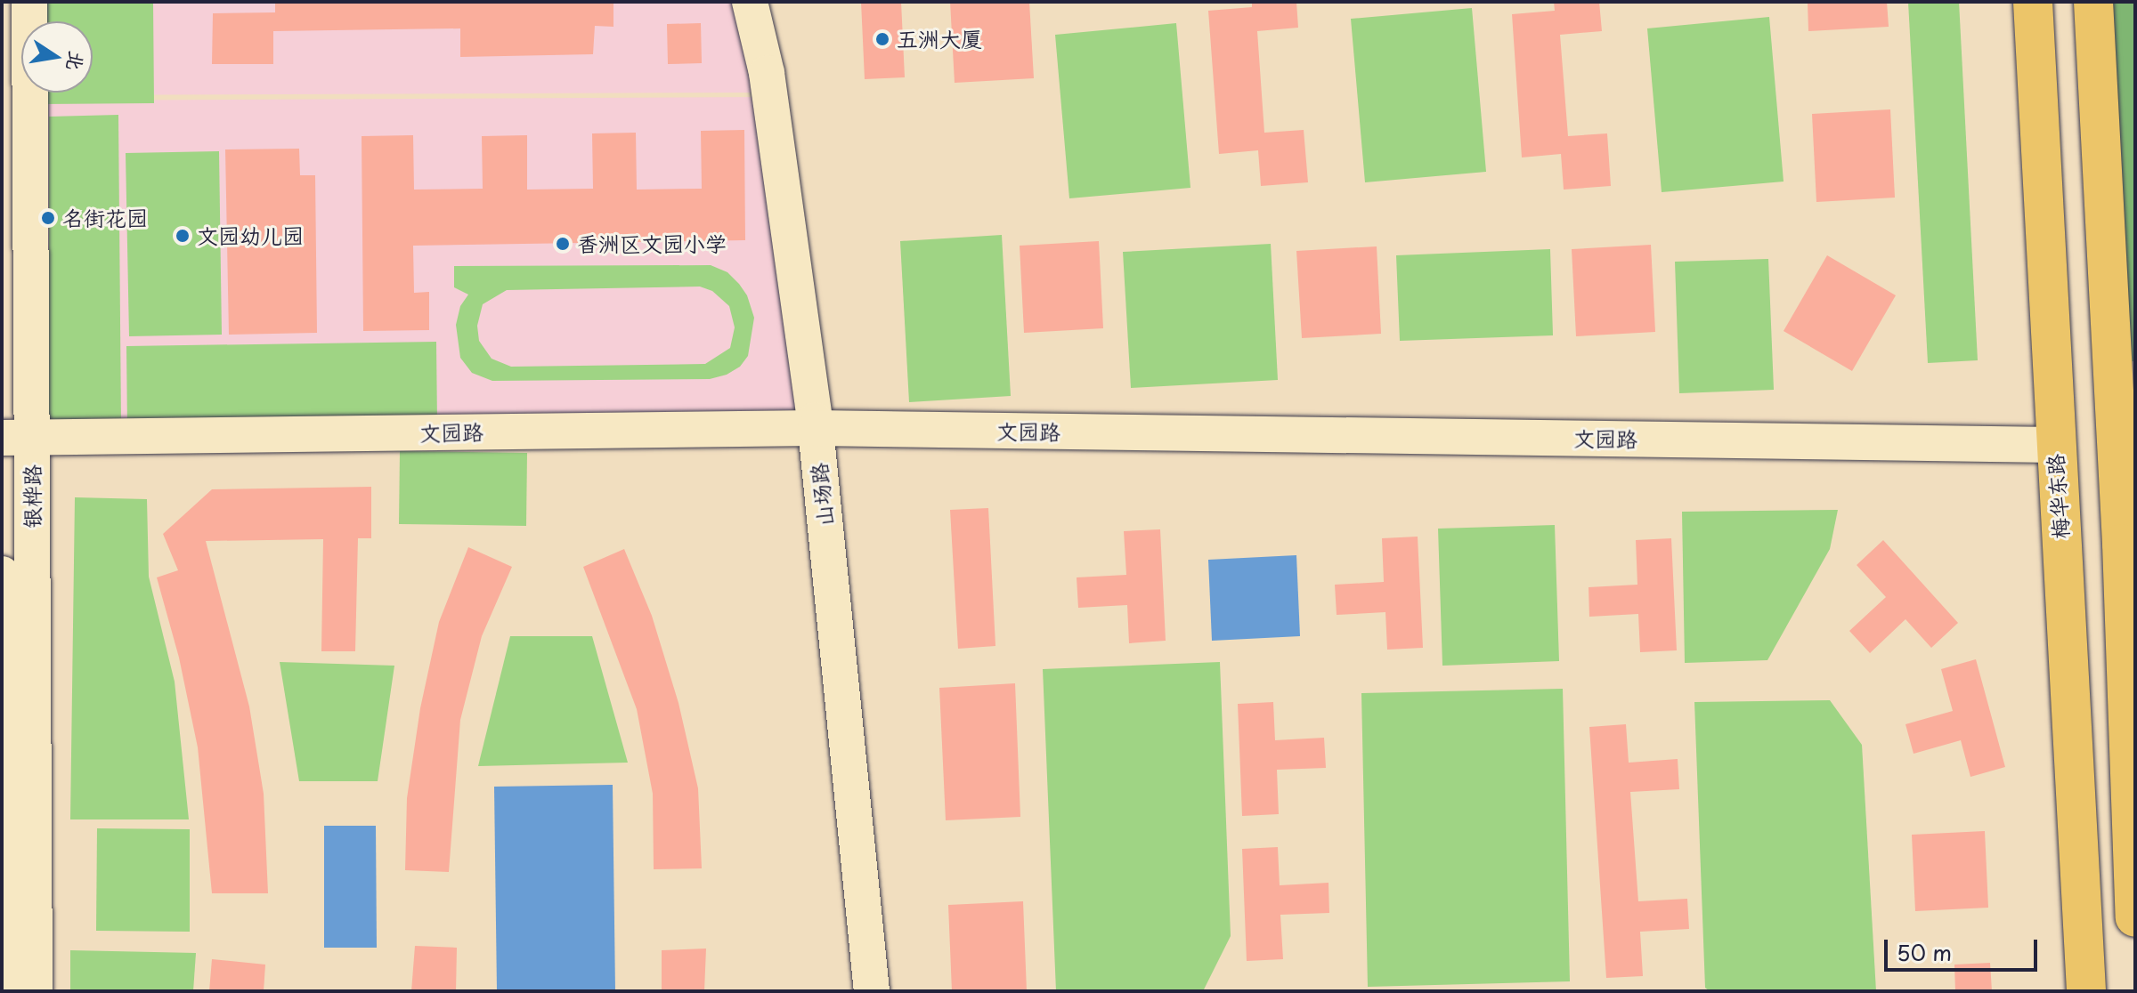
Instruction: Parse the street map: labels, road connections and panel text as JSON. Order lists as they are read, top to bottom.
{
  "streets": {
    "main road": ["梅华东路"],
    "street": ["文园路", "山场路", "银桦路"]
  },
  "crossings": [
    ["文园路", "山场路"],
    ["文园路", "银桦路"],
    ["文园路", "梅华东路"]
  ],
  "places": [
    "五洲大厦",
    "名街花园",
    "文园幼儿园",
    "香洲区文园小学"
  ],
  "scale_bar": "50 m",
  "north": "right"
}
